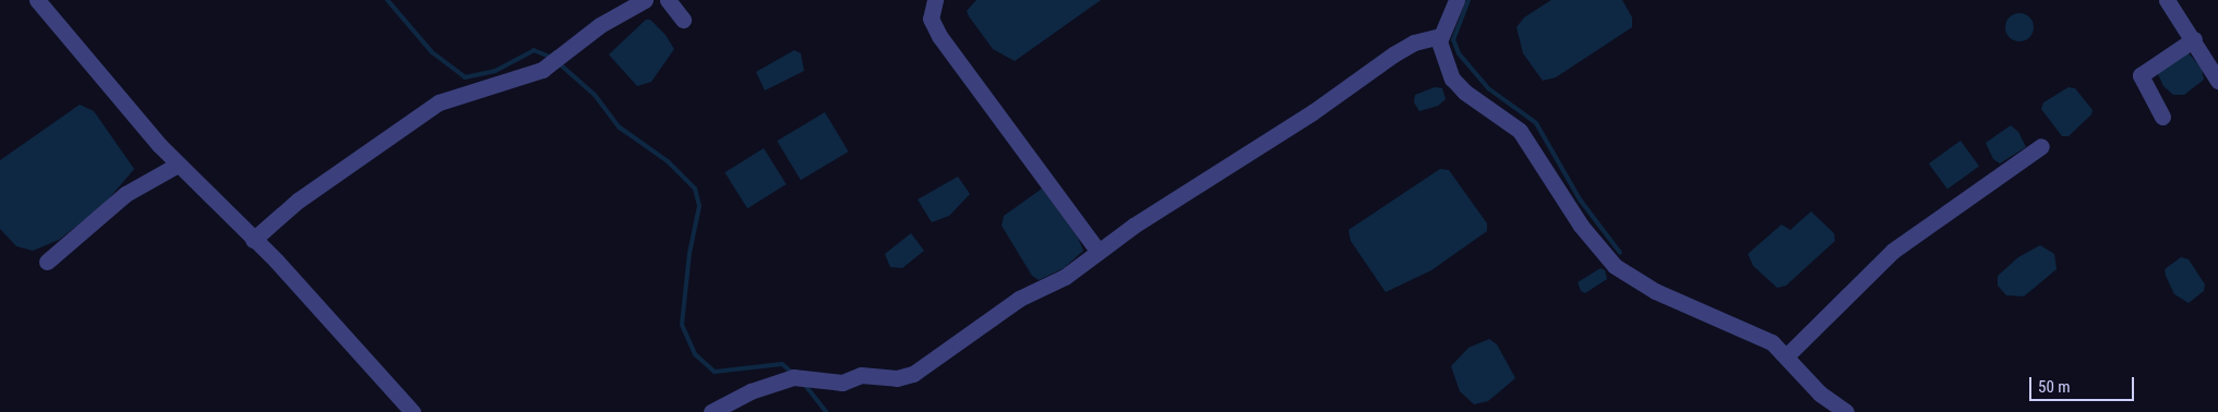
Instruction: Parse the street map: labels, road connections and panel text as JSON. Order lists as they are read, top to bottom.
{
  "scale_bar": "50 m"
}
